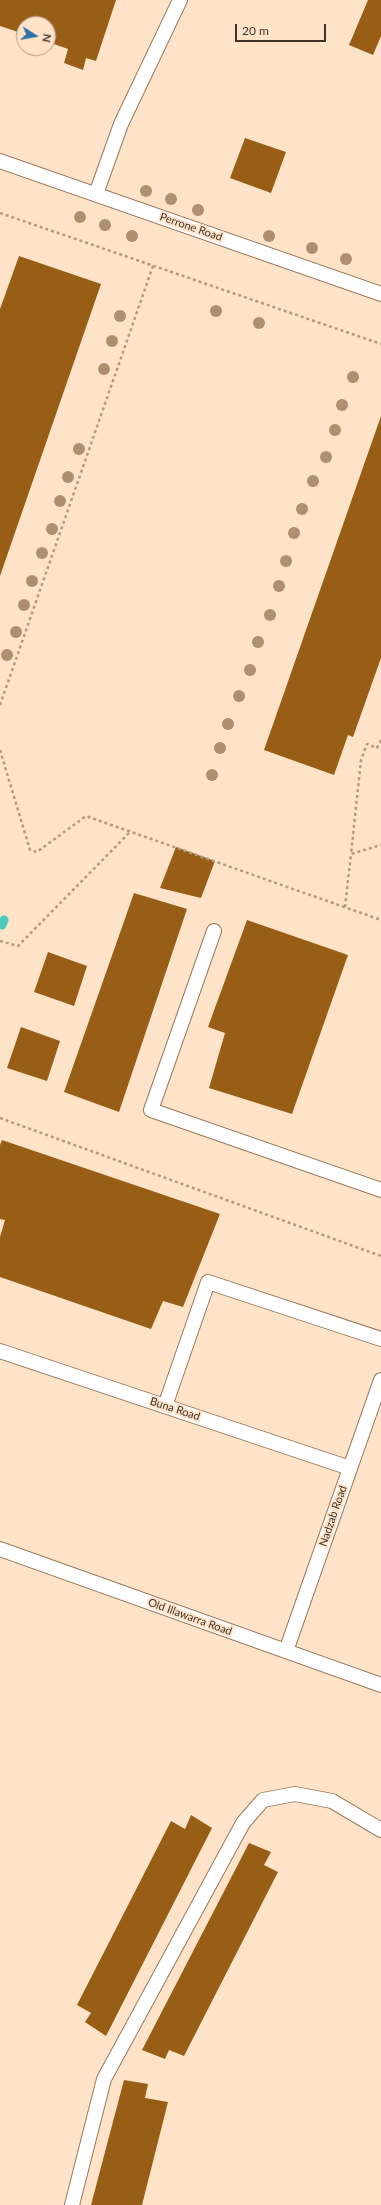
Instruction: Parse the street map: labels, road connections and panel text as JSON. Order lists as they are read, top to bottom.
{
  "streets": {
    "lane": [
      "Perrone Road",
      "Buna Road",
      "Nadzab Road",
      "Old Illawarra Road"
    ]
  },
  "crossings": [
    ["Buna Road", "Nadzab Road"],
    ["Nadzab Road", "Old Illawarra Road"]
  ],
  "scale_bar": "20 m",
  "north": "right"
}
